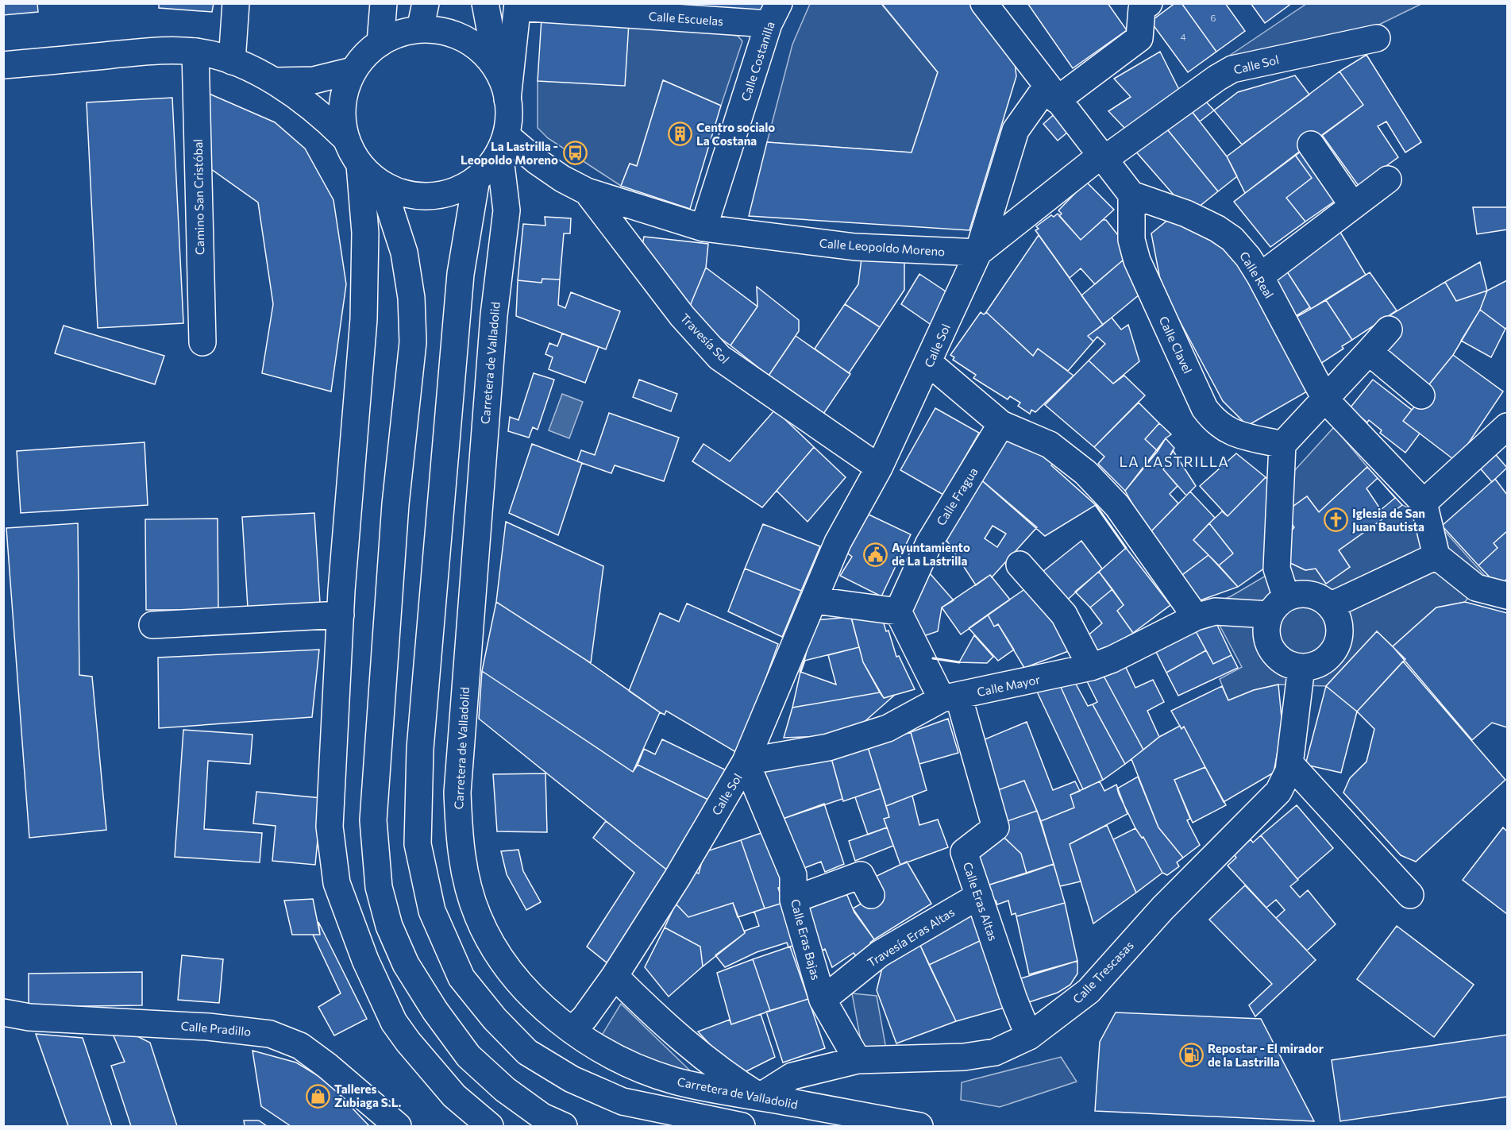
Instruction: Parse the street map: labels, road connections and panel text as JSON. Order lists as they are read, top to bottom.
{
  "streets": {
    "main road": [
      "Calle Escuelas",
      "Calle Costanilla",
      "Calle Sol",
      "Camino San Cristóbal",
      "Calle Leopoldo Moreno",
      "Calle Real",
      "Travesía Sol",
      "Calle Clavel",
      "Carretera de Valladolid",
      "Calle Fragua",
      "Calle Mayor",
      "Calle Eras Altas",
      "Travesía Eras Altas",
      "Calle Eras Bajas",
      "Calle Trescasas",
      "Calle Pradillo"
    ]
  },
  "crossings": [
    ["Calle Escuelas", "Calle Costanilla"],
    ["Calle Costanilla", "Calle Leopoldo Moreno"],
    ["Calle Sol", "Calle Leopoldo Moreno"],
    ["Calle Sol", "Travesía Sol"],
    ["Calle Sol", "Carretera de Valladolid"],
    ["Calle Sol", "Calle Mayor"],
    ["Calle Sol", "Calle Eras Bajas"],
    ["Calle Leopoldo Moreno", "Travesía Sol"],
    ["Calle Leopoldo Moreno", "Carretera de Valladolid"],
    ["Calle Real", "Calle Clavel"],
    ["Carretera de Valladolid", "Calle Trescasas"],
    ["Calle Mayor", "Calle Eras Altas"],
    ["Calle Mayor", "Calle Eras Bajas"],
    ["Calle Mayor", "Calle Trescasas"],
    ["Calle Eras Altas", "Travesía Eras Altas"],
    ["Calle Eras Altas", "Calle Trescasas"],
    ["Travesía Eras Altas", "Calle Eras Bajas"],
    ["Calle Eras Bajas", "Calle Trescasas"]
  ],
  "districts": ["LA LASTRILLA"],
  "places": {
    "building": ["Centro socialo La Costana"],
    "bus stop": ["La Lastrilla - Leopoldo Moreno"],
    "church": ["Iglesia de San Juan Bautista"],
    "public building": ["Ayuntamiento de La Lastrilla"],
    "fuel station": ["Repostar - El mirador de la Lastrilla"],
    "shop": ["Talleres Zubiaga S.L."]
  },
  "house_numbers": ["6", "4"]
}
